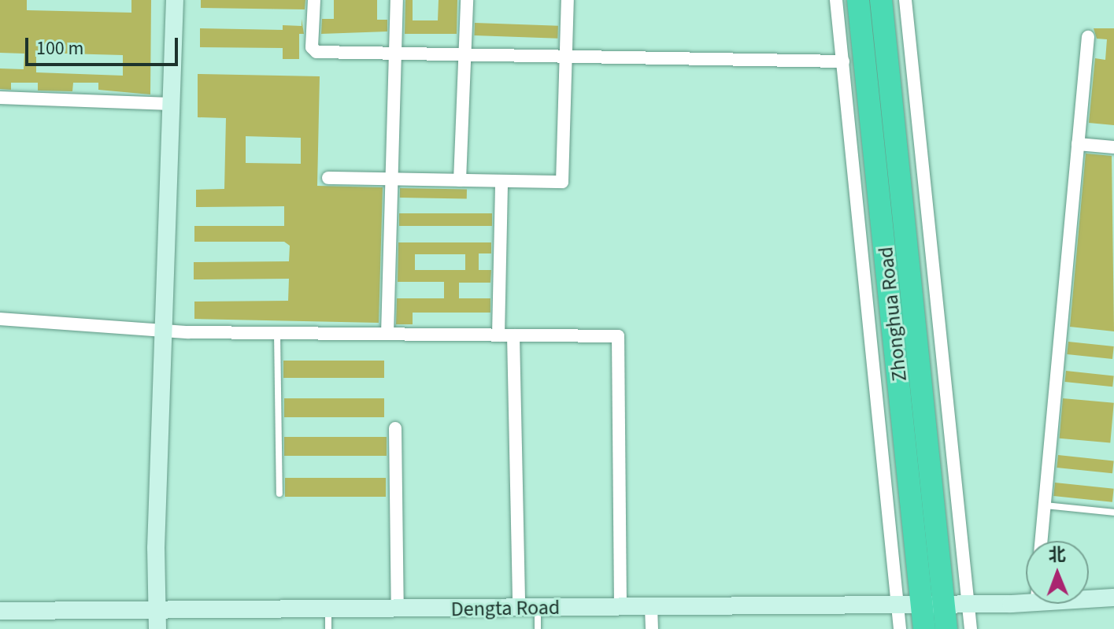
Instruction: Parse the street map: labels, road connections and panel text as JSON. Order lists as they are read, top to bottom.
{
  "streets": {
    "highway": ["Zhonghua Road"],
    "street": ["Dengta Road"]
  },
  "crossings": [
    ["Zhonghua Road", "Dengta Road"]
  ],
  "scale_bar": "100 m",
  "north": "top"
}
